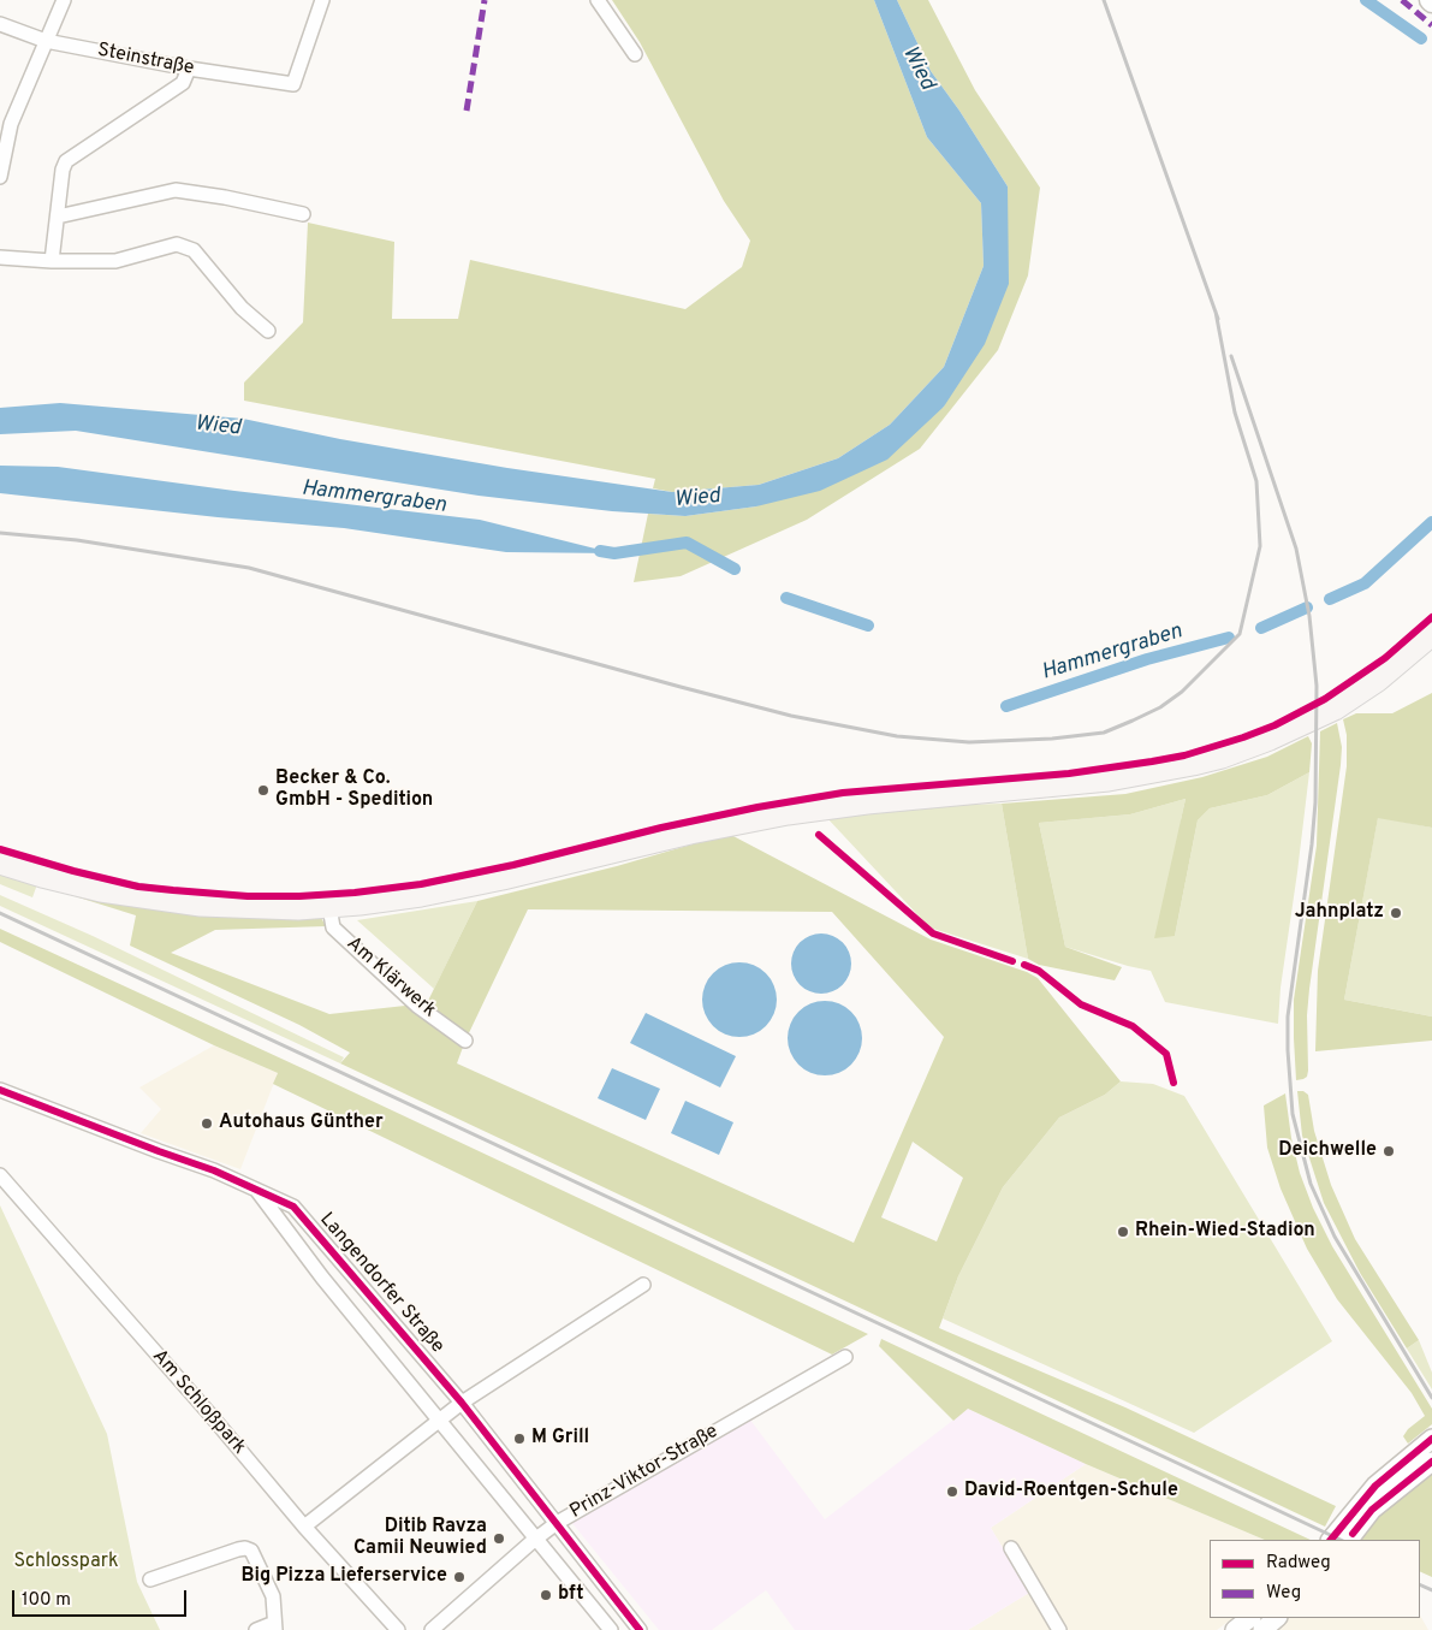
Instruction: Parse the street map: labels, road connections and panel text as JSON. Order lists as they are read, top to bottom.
{
  "streets": {
    "street": [
      "Steinstraße",
      "Am Klärwerk",
      "Langendorfer Straße",
      "Am Schloßpark",
      "Prinz-Viktor-Straße"
    ]
  },
  "crossings": [
    ["Langendorfer Straße", "Prinz-Viktor-Straße"]
  ],
  "water": ["Wied", "Hammergraben"],
  "parks": ["Schlosspark"],
  "places": [
    "Becker & Co. GmbH - Spedition",
    "Jahnplatz",
    "Autohaus Günther",
    "Deichwelle",
    "Rhein-Wied-Stadion",
    "M Grill",
    "David-Roentgen-Schule",
    "Ditib Ravza Camii Neuwied",
    "Big Pizza Lieferservice",
    "bft"
  ],
  "legend": ["Radweg", "Weg"],
  "scale_bar": "100 m"
}
